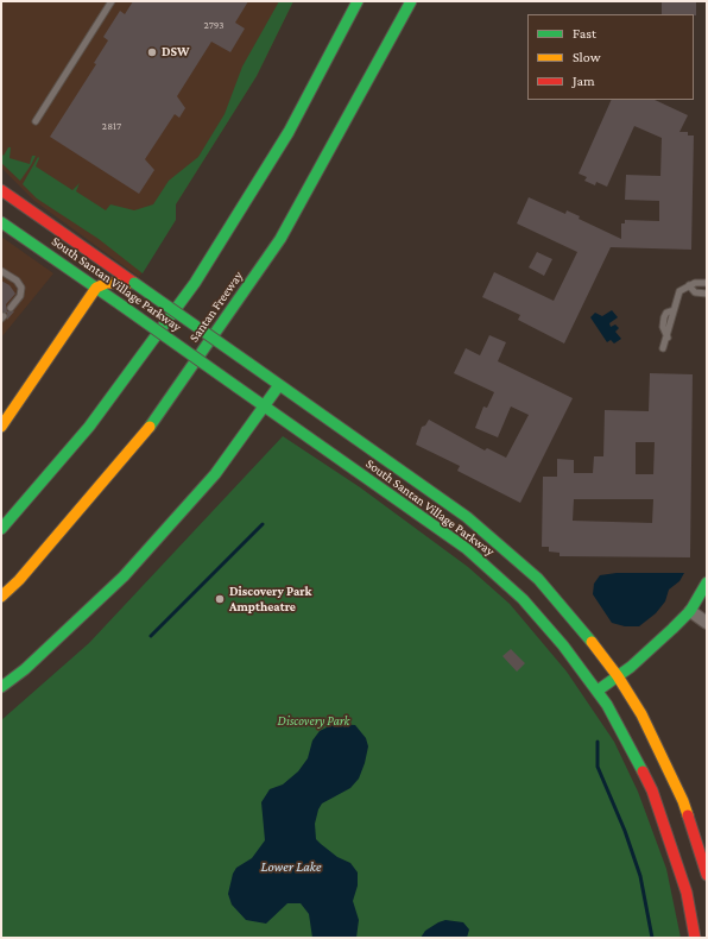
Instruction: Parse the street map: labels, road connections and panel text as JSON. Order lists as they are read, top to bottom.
{
  "streets": {
    "main road": ["South Santan Village Parkway", "Santan Freeway"]
  },
  "water": ["Lower Lake"],
  "parks": ["Discovery Park"],
  "places": ["DSW", "Discovery Park Amptheatre"],
  "house_numbers": ["2793", "2817"],
  "legend": ["Fast", "Slow", "Jam"]
}
